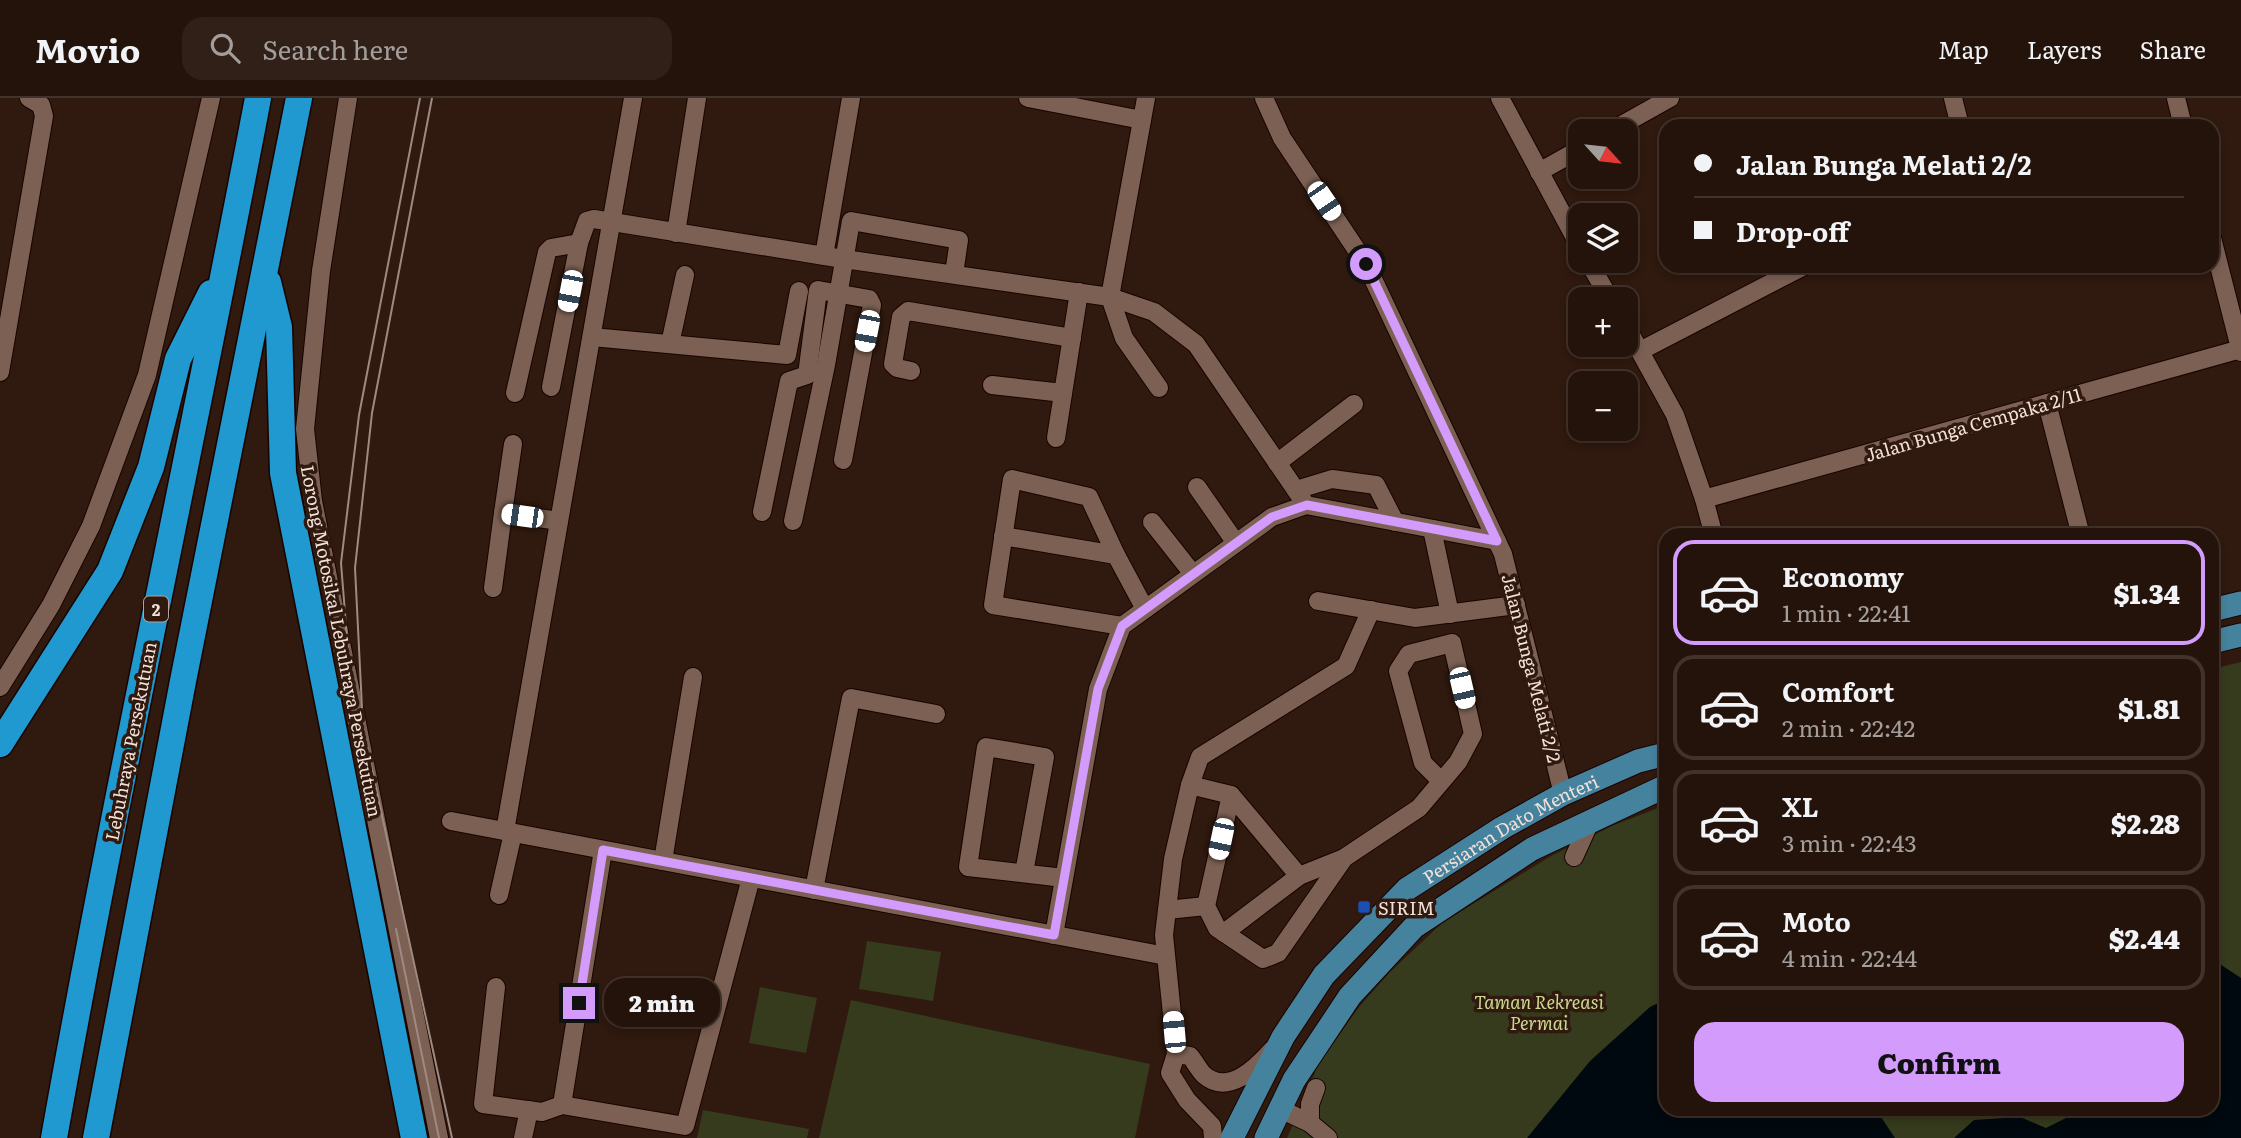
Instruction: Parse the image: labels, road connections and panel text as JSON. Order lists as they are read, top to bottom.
{
  "streets": {
    "highway": ["2", "Lebuhraya Persekutuan"],
    "main road": ["Persiaran Dato Menteri"],
    "street": ["Jalan Bunga Cempaka 2/11", "Lorong Motosikal Lebuhraya Persekutuan", "Jalan Bunga Melati 2/2"]
  },
  "crossings": [
    ["Jalan Bunga Melati 2/2", "Persiaran Dato Menteri"]
  ],
  "parks": ["Taman Rekreasi Permai"],
  "places": {
    "transit": ["SIRIM"]
  },
  "north": "bottom right",
  "page": {
    "header": "Movio",
    "search": "Search here",
    "nav": ["Map", "Layers", "Share"],
    "map_buttons": ["+", "−"],
    "banner": ["Jalan Bunga Melati 2/2", "Drop-off"],
    "list": [
      {
        "name": "Economy",
        "note": "1 min · 22:41",
        "value": "$1.34"
      },
      {
        "name": "Comfort",
        "note": "2 min · 22:42",
        "value": "$1.81"
      },
      {
        "name": "XL",
        "note": "3 min · 22:43",
        "value": "$2.28"
      },
      {
        "name": "Moto",
        "note": "4 min · 22:44",
        "value": "$2.44"
      }
    ],
    "bubble": "2 min",
    "buttons": "Confirm"
  }
}
